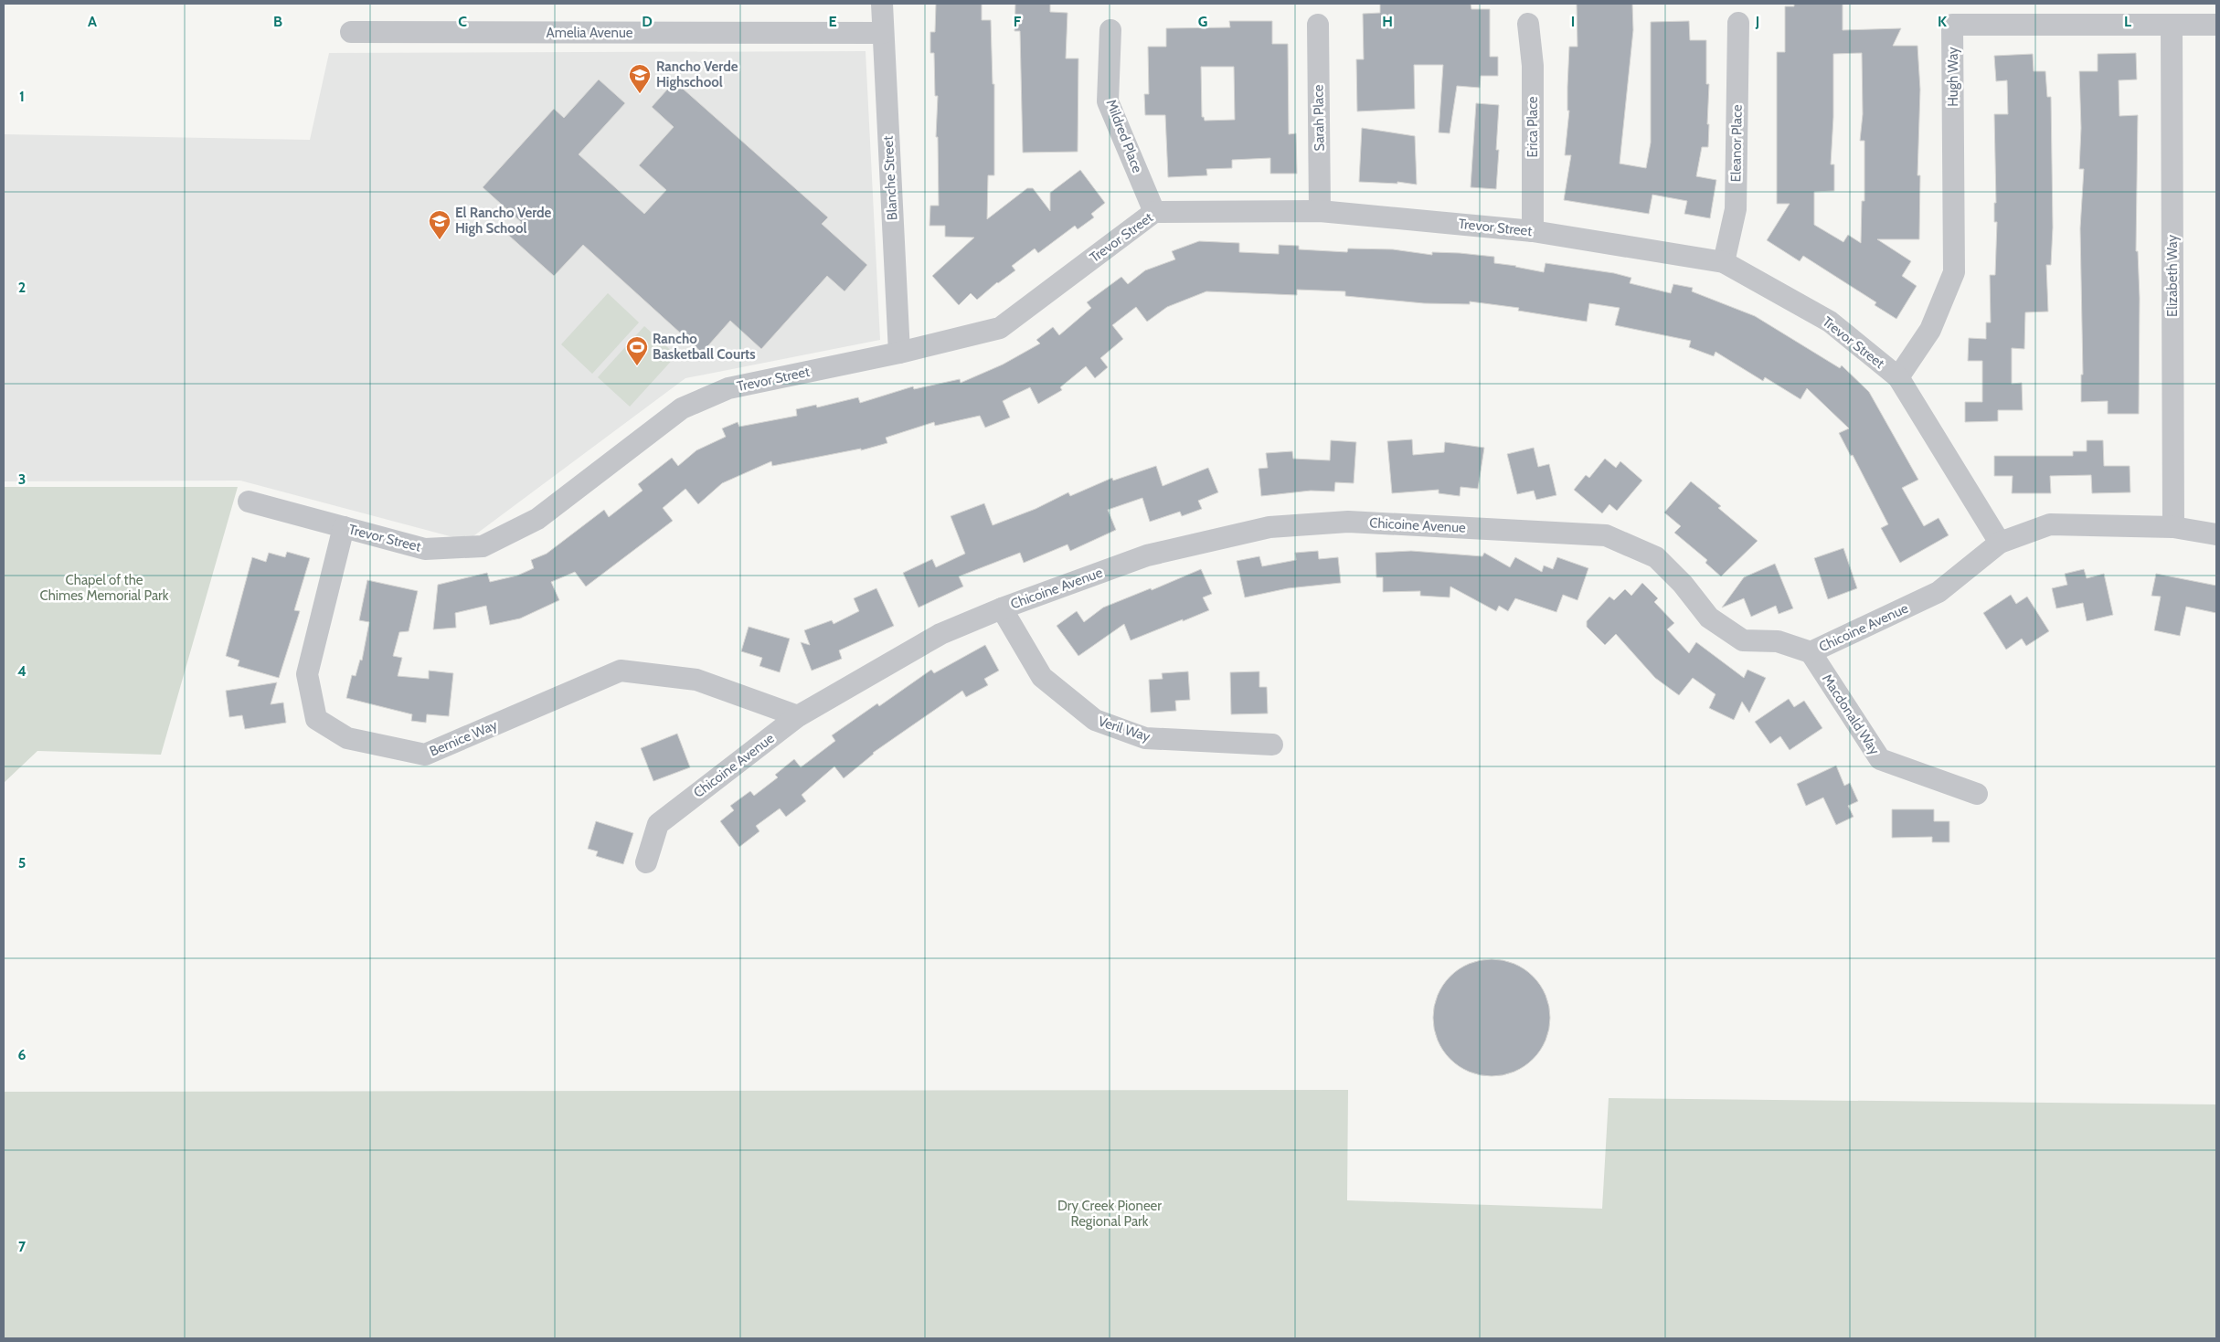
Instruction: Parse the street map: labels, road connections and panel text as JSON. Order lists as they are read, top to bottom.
{
  "streets": {
    "street": [
      "Amelia Avenue",
      "Hugh Way",
      "Sarah Place",
      "Erica Place",
      "Mildred Place",
      "Eleanor Place",
      "Blanche Street",
      "Trevor Street",
      "Elizabeth Way",
      "Chicoine Avenue",
      "Macdonald Way",
      "Veril Way",
      "Bernice Way"
    ]
  },
  "crossings": [
    ["Amelia Avenue", "Blanche Street"],
    ["Hugh Way", "Trevor Street"],
    ["Hugh Way", "Elizabeth Way"],
    ["Sarah Place", "Trevor Street"],
    ["Erica Place", "Trevor Street"],
    ["Mildred Place", "Trevor Street"],
    ["Eleanor Place", "Trevor Street"],
    ["Blanche Street", "Trevor Street"],
    ["Trevor Street", "Chicoine Avenue"],
    ["Trevor Street", "Bernice Way"],
    ["Elizabeth Way", "Chicoine Avenue"],
    ["Chicoine Avenue", "Macdonald Way"],
    ["Chicoine Avenue", "Veril Way"],
    ["Chicoine Avenue", "Bernice Way"]
  ],
  "parks": ["Chapel of the Chimes Memorial Park", "Dry Creek Pioneer Regional Park"],
  "places": {
    "school or university": ["Rancho Verde Highschool", "El Rancho Verde High School"],
    "sports": ["Rancho Basketball Courts"]
  },
  "grid": {
    "columns": [
      "A",
      "B",
      "C",
      "D",
      "E",
      "F",
      "G",
      "H",
      "I",
      "J",
      "K",
      "L"
    ],
    "rows": [
      "1",
      "2",
      "3",
      "4",
      "5",
      "6",
      "7"
    ]
  }
}
